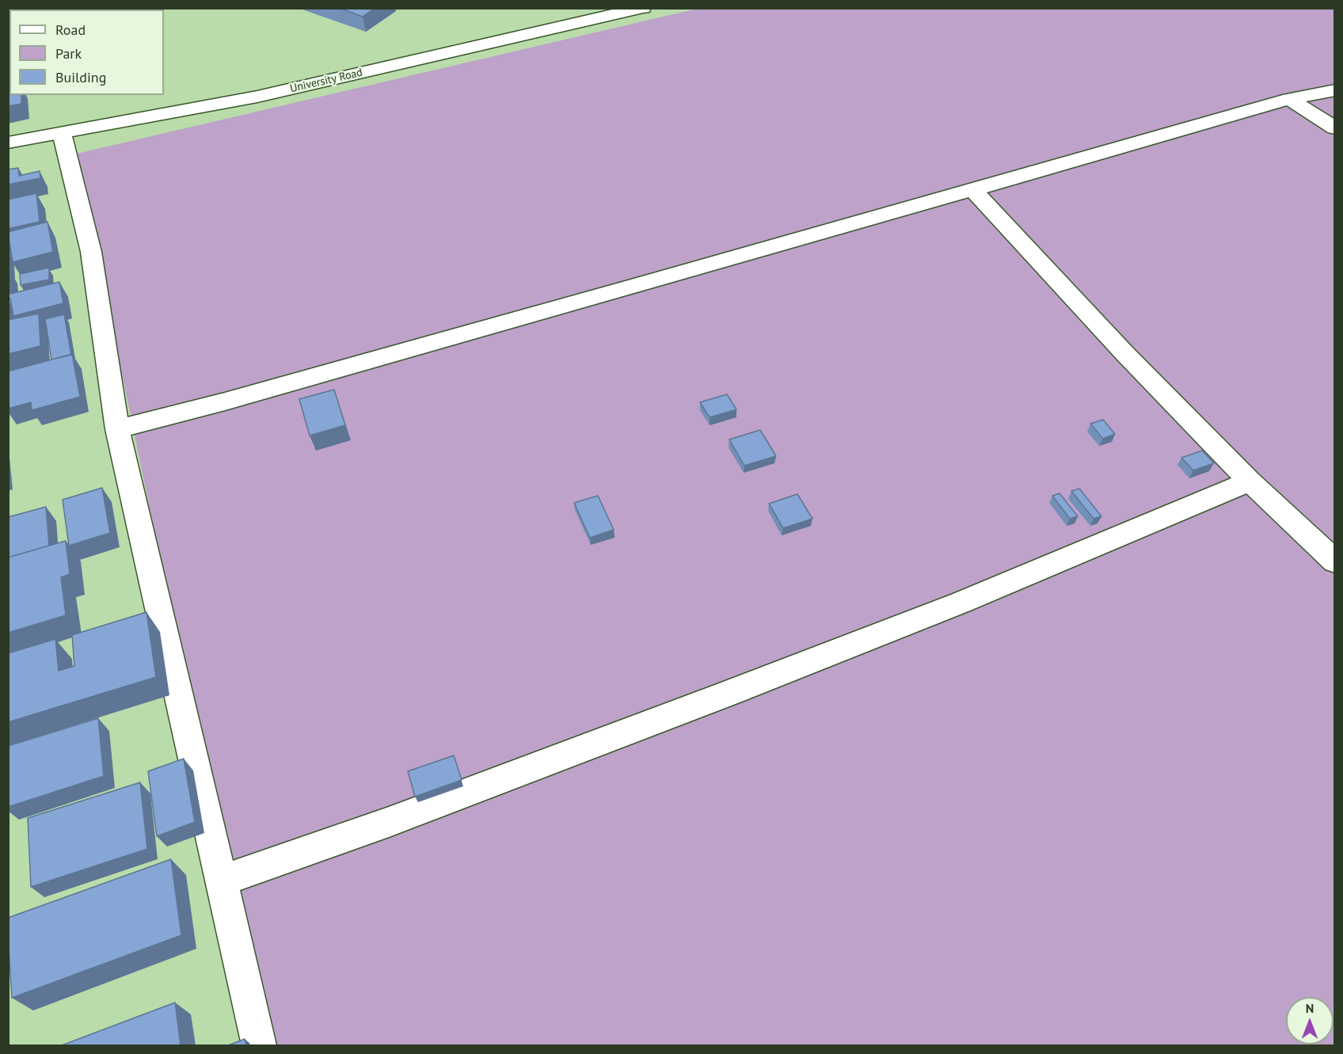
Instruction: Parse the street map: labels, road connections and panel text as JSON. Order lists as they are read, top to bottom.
{
  "streets": {
    "main road": ["University Road"]
  },
  "legend": ["Road", "Park", "Building"],
  "north": "top"
}
